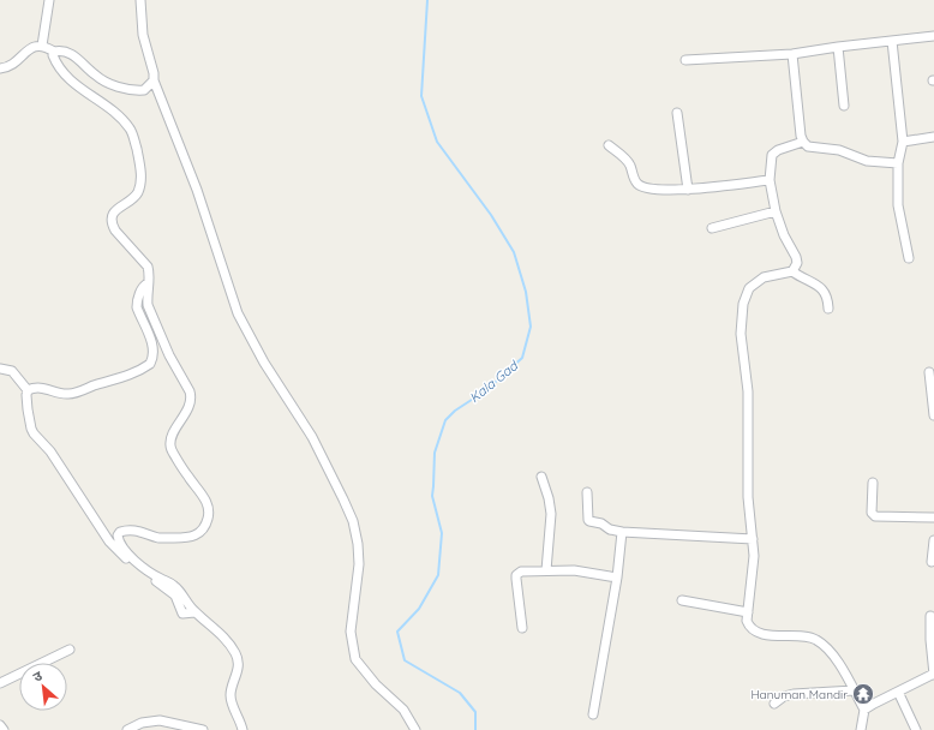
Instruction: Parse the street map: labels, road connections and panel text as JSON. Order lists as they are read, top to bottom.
{
  "water": ["Kala Gad"],
  "places": {
    "temple": ["Hanuman Mandir"]
  },
  "north": "top left"
}
